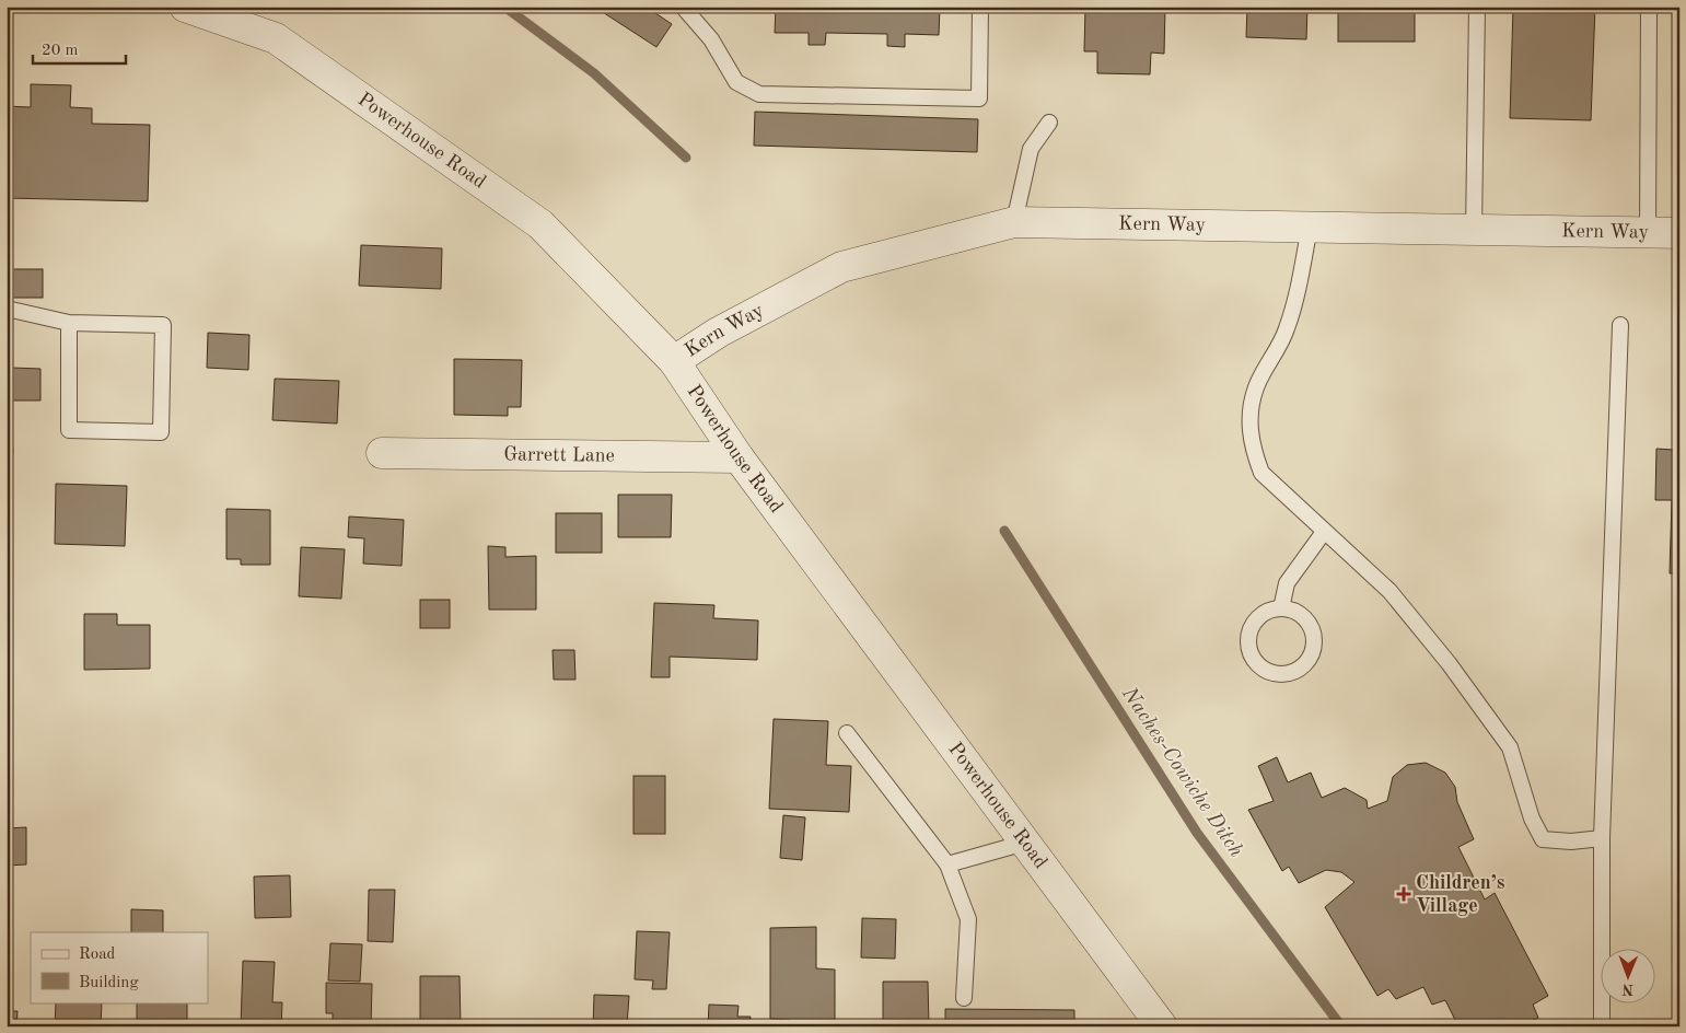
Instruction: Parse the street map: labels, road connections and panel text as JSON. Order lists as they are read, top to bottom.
{
  "streets": {
    "street": ["Powerhouse Road", "Kern Way", "Garrett Lane"]
  },
  "crossings": [
    ["Powerhouse Road", "Kern Way"],
    ["Powerhouse Road", "Garrett Lane"]
  ],
  "water": ["Naches-Cowiche Ditch"],
  "places": {
    "health": ["Children’s Village"]
  },
  "legend": ["Road", "Building"],
  "scale_bar": "20 m",
  "north": "bottom"
}
